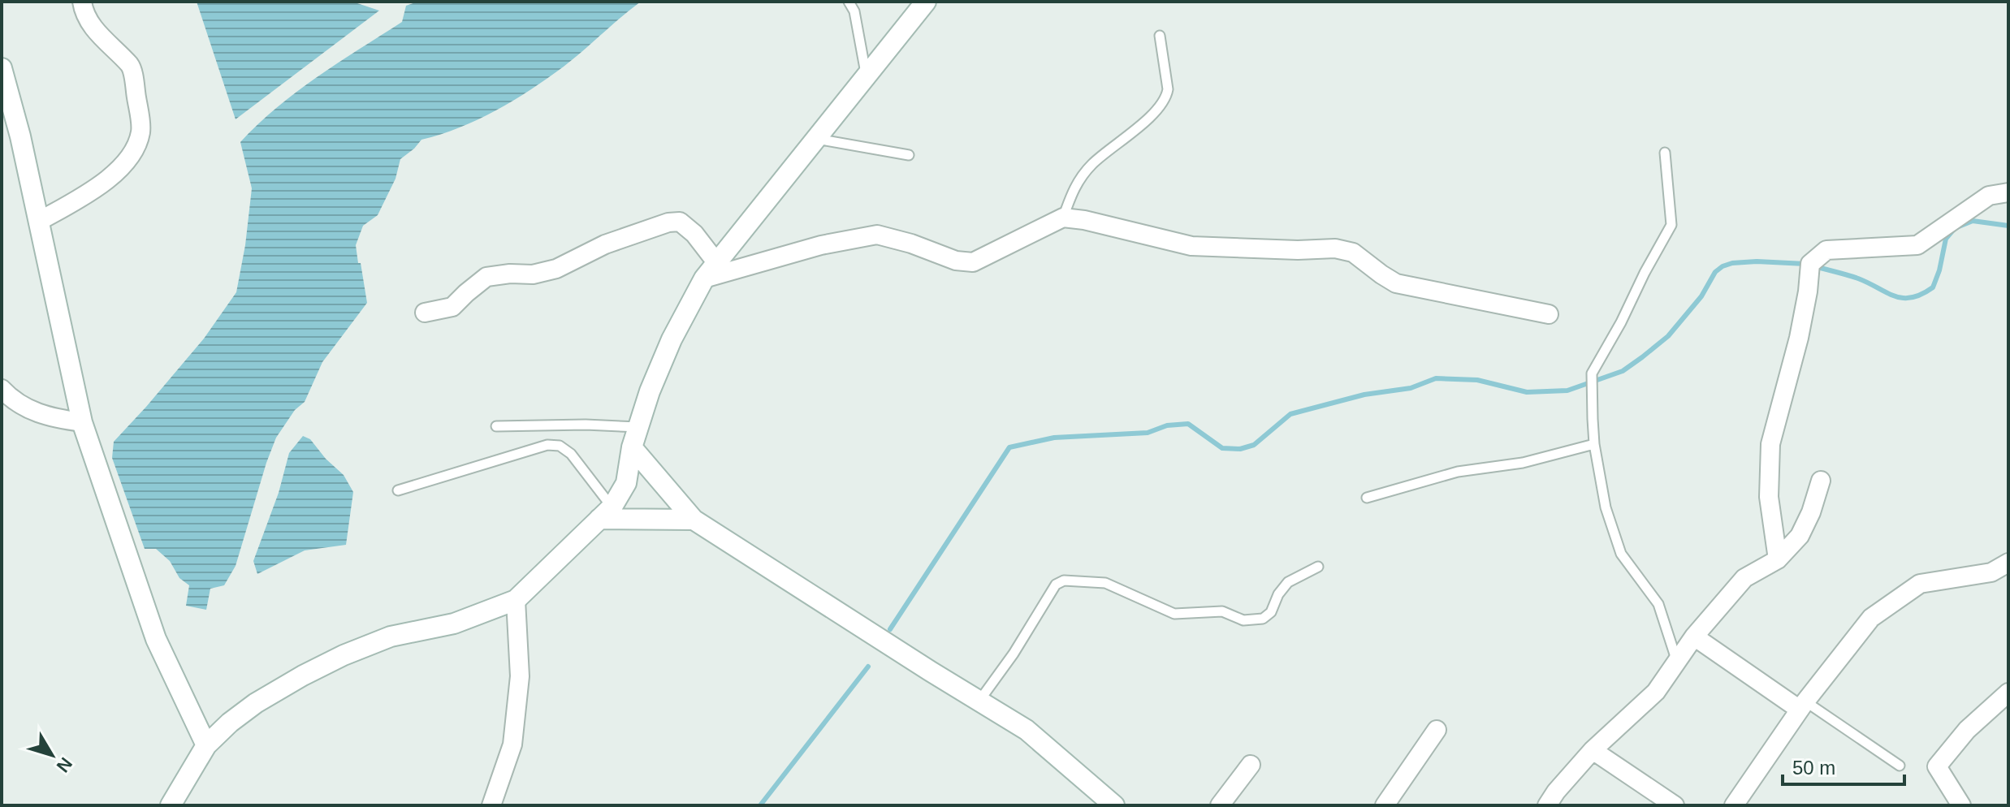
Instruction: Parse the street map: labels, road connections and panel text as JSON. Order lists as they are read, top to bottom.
{
  "scale_bar": "50 m",
  "north": "bottom right"
}
